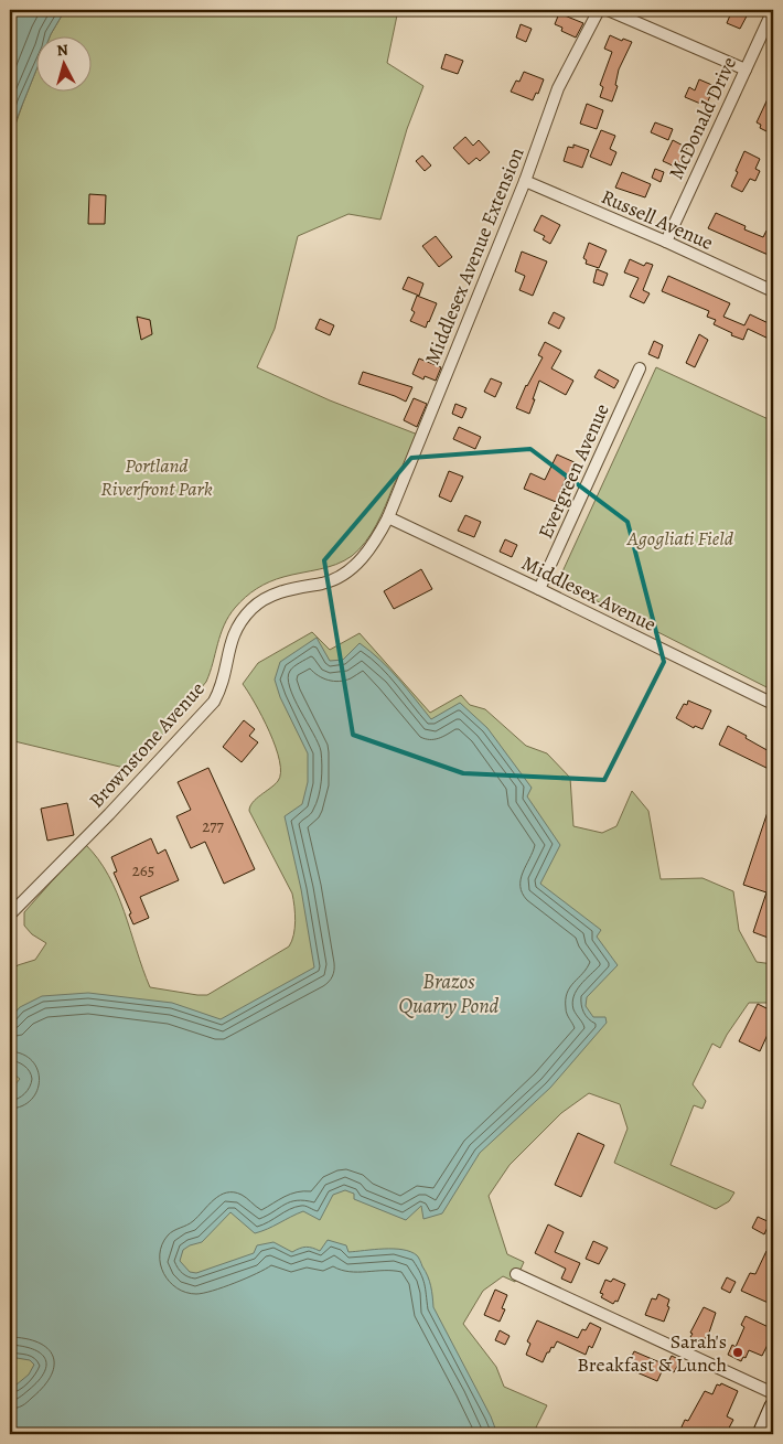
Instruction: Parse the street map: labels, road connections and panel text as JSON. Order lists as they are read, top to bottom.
{
  "streets": {
    "street": [
      "McDonald Drive",
      "Russell Avenue",
      "Middlesex Avenue Extension",
      "Evergreen Avenue",
      "Middlesex Avenue",
      "Brownstone Avenue"
    ]
  },
  "crossings": [
    ["McDonald Drive", "Russell Avenue"],
    ["Russell Avenue", "Middlesex Avenue Extension"],
    ["Middlesex Avenue Extension", "Middlesex Avenue"],
    ["Middlesex Avenue Extension", "Brownstone Avenue"],
    ["Evergreen Avenue", "Middlesex Avenue"],
    ["Middlesex Avenue", "Brownstone Avenue"]
  ],
  "water": ["Brazos Quarry Pond"],
  "parks": ["Portland Riverfront Park", "Agogliati Field"],
  "places": ["Sarah's Breakfast & Lunch"],
  "house_numbers": ["277", "265"],
  "north": "top"
}
